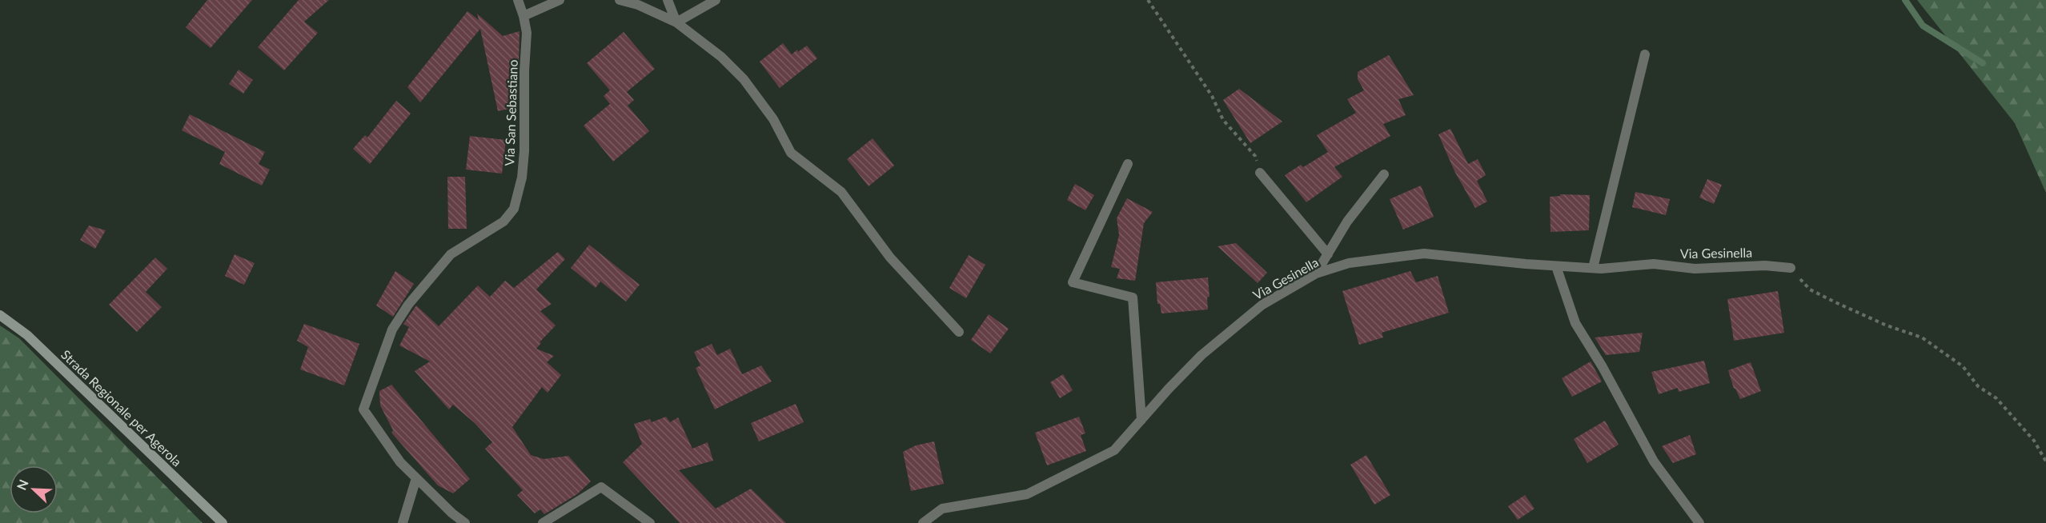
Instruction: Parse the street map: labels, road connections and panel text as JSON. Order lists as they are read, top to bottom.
{
  "streets": {
    "main road": ["Strada Regionale per Agerola"],
    "lane": ["Via San Sebastiano", "Via Gesinella"]
  },
  "north": "top left"
}
